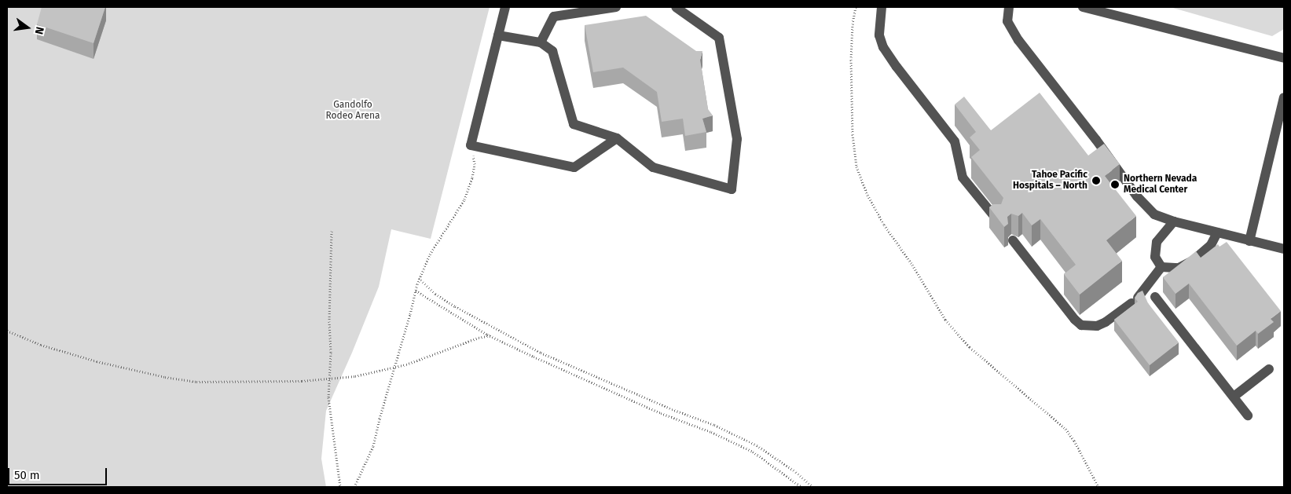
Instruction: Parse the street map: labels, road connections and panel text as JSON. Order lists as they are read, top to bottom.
{
  "parks": ["Gandolfo Rodeo Arena"],
  "places": ["Tahoe Pacific Hospitals – North", "Northern Nevada Medical Center"],
  "scale_bar": "50 m",
  "north": "right"
}
